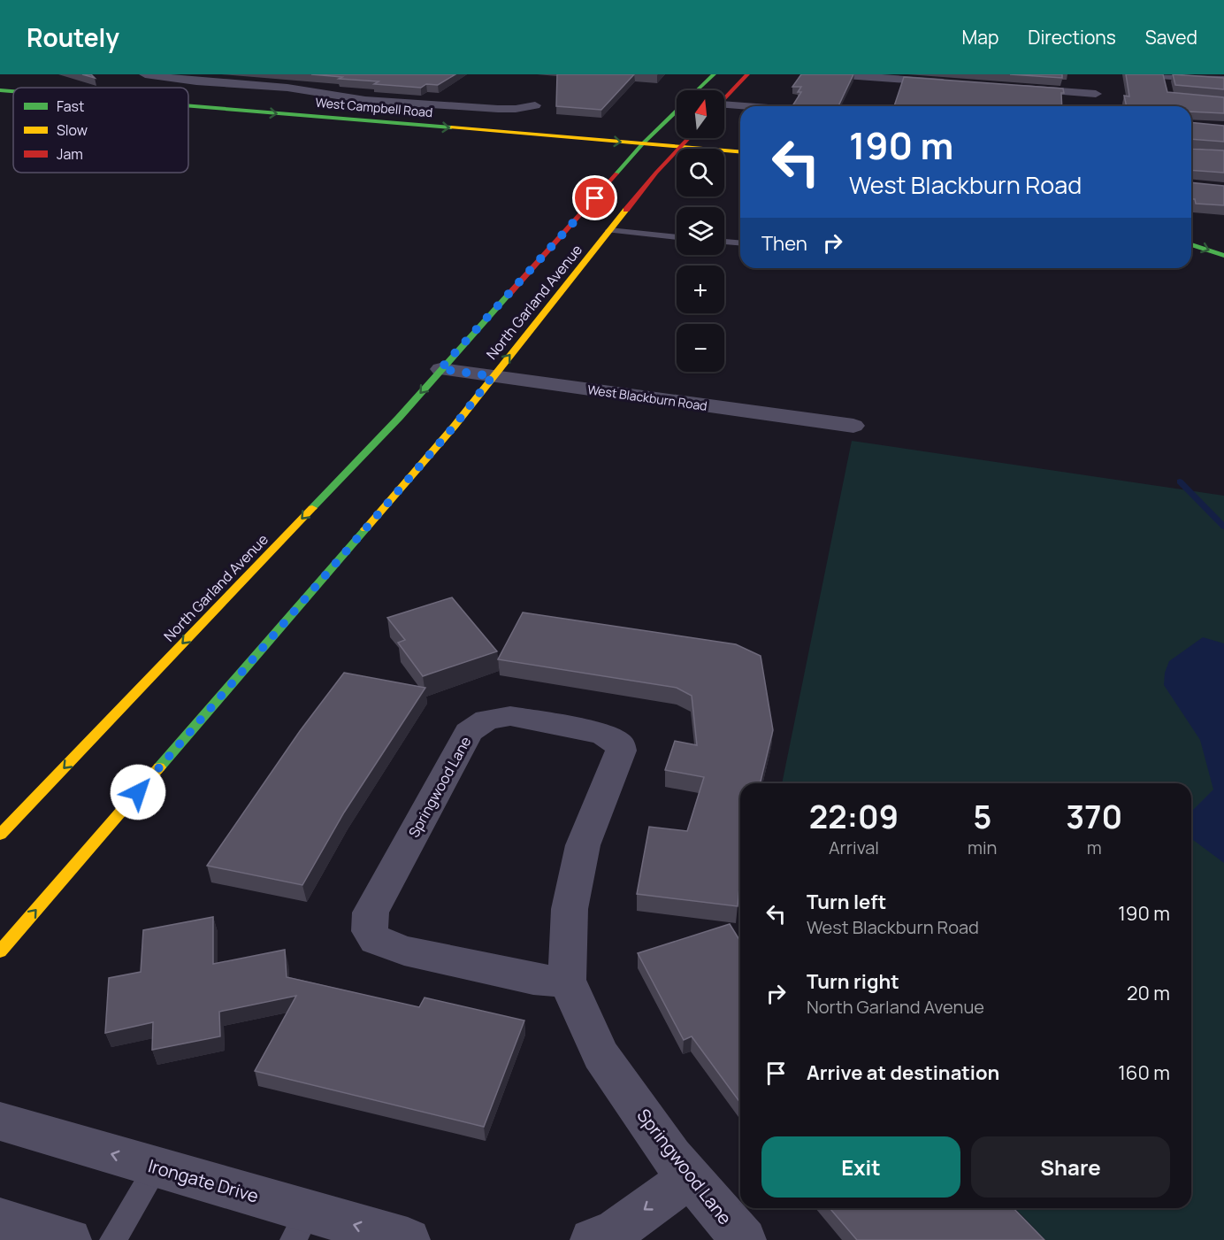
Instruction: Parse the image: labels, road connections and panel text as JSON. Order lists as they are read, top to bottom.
{
  "streets": {
    "main road": ["West Campbell Road", "North Garland Avenue"],
    "street": ["West Blackburn Road", "Springwood Lane", "Irongate Drive"]
  },
  "crossings": [
    ["West Campbell Road", "North Garland Avenue"],
    ["North Garland Avenue", "West Blackburn Road"]
  ],
  "one_way": ["Irongate Drive"],
  "legend": ["Fast", "Slow", "Jam"],
  "north": "top",
  "page": {
    "header": "Routely",
    "nav": ["Map", "Directions", "Saved"],
    "map_buttons": ["+", "−"],
    "turn": ["190 m", "West Blackburn Road"],
    "then": "Then",
    "eta": [
      "22:09",
      "Arrival",
      "5",
      "min",
      "370",
      "m"
    ],
    "list": [
      {
        "name": "Turn left",
        "note": "West Blackburn Road",
        "value": "190 m"
      },
      {
        "name": "Turn right",
        "note": "North Garland Avenue",
        "value": "20 m"
      },
      {
        "name": "Arrive at destination",
        "value": "160 m"
      }
    ],
    "buttons": ["Exit", "Share"]
  }
}
